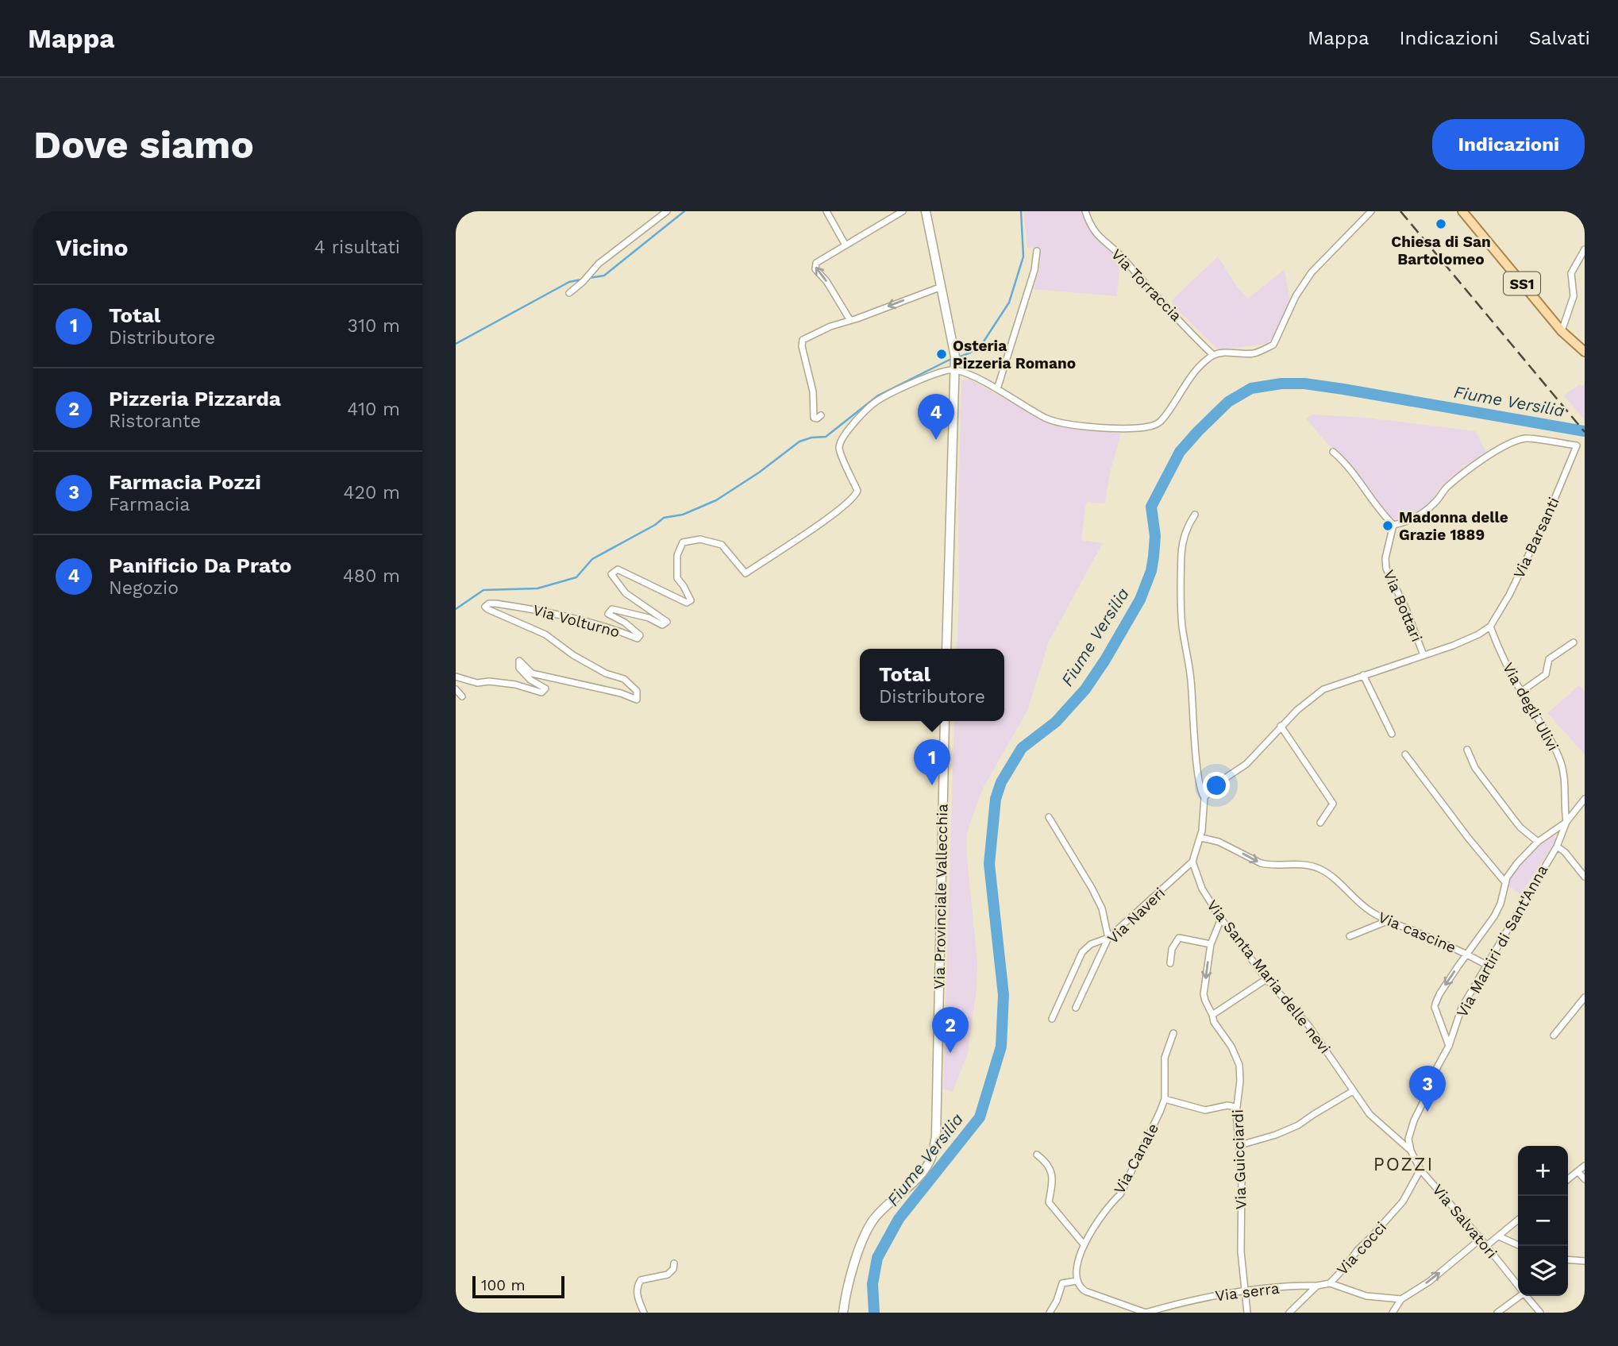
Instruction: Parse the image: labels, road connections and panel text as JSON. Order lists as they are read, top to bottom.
{
  "streets": {
    "main road": ["SS1", "Via Provinciale Vallecchia"],
    "street": [
      "Via Torraccia",
      "Via Barsanti",
      "Via Bottari",
      "Via Volturno",
      "Via degli Ulivi",
      "Via Naveri",
      "Via cascine",
      "Via Martiri di Sant'Anna",
      "Via Santa Maria delle nevi",
      "Via Canale",
      "Via Guicciardi",
      "Via Salvatori",
      "Via cocci",
      "Via serra"
    ]
  },
  "crossings": [
    ["Via Barsanti", "Via Bottari"],
    ["Via Barsanti", "Via degli Ulivi"],
    ["Via degli Ulivi", "Via Martiri di Sant'Anna"],
    ["Via Naveri", "Via Santa Maria delle nevi"],
    ["Via cascine", "Via Martiri di Sant'Anna"],
    ["Via Martiri di Sant'Anna", "Via Santa Maria delle nevi"],
    ["Via Martiri di Sant'Anna", "Via Salvatori"],
    ["Via Santa Maria delle nevi", "Via Guicciardi"],
    ["Via Santa Maria delle nevi", "Via Salvatori"],
    ["Via Guicciardi", "Via serra"],
    ["Via Salvatori", "Via cocci"],
    ["Via cocci", "Via serra"]
  ],
  "one_way": ["Via cascine"],
  "districts": ["POZZI"],
  "water": ["Fiume Versilia"],
  "places": ["Chiesa di San Bartolomeo", "Osteria Pizzeria Romano", "Madonna delle Grazie 1889"],
  "scale_bar": "100 m",
  "page": {
    "header": "Mappa",
    "nav": ["Mappa", "Indicazioni", "Salvati"],
    "buttons": "Indicazioni",
    "title": "Dove siamo",
    "heading": ["Vicino", "4 risultati"],
    "list": [
      {
        "mark": "1",
        "name": "Total",
        "note": "Distributore",
        "value": "310 m"
      },
      {
        "mark": "2",
        "name": "Pizzeria Pizzarda",
        "note": "Ristorante",
        "value": "410 m"
      },
      {
        "mark": "3",
        "name": "Farmacia Pozzi",
        "note": "Farmacia",
        "value": "420 m"
      },
      {
        "mark": "4",
        "name": "Panificio Da Prato",
        "note": "Negozio",
        "value": "480 m"
      }
    ],
    "pins": [
      "4",
      "1",
      "2",
      "3"
    ],
    "popup": ["Total", "Distributore"],
    "map_buttons": ["+", "−"],
    "scale": "100 m"
  }
}
